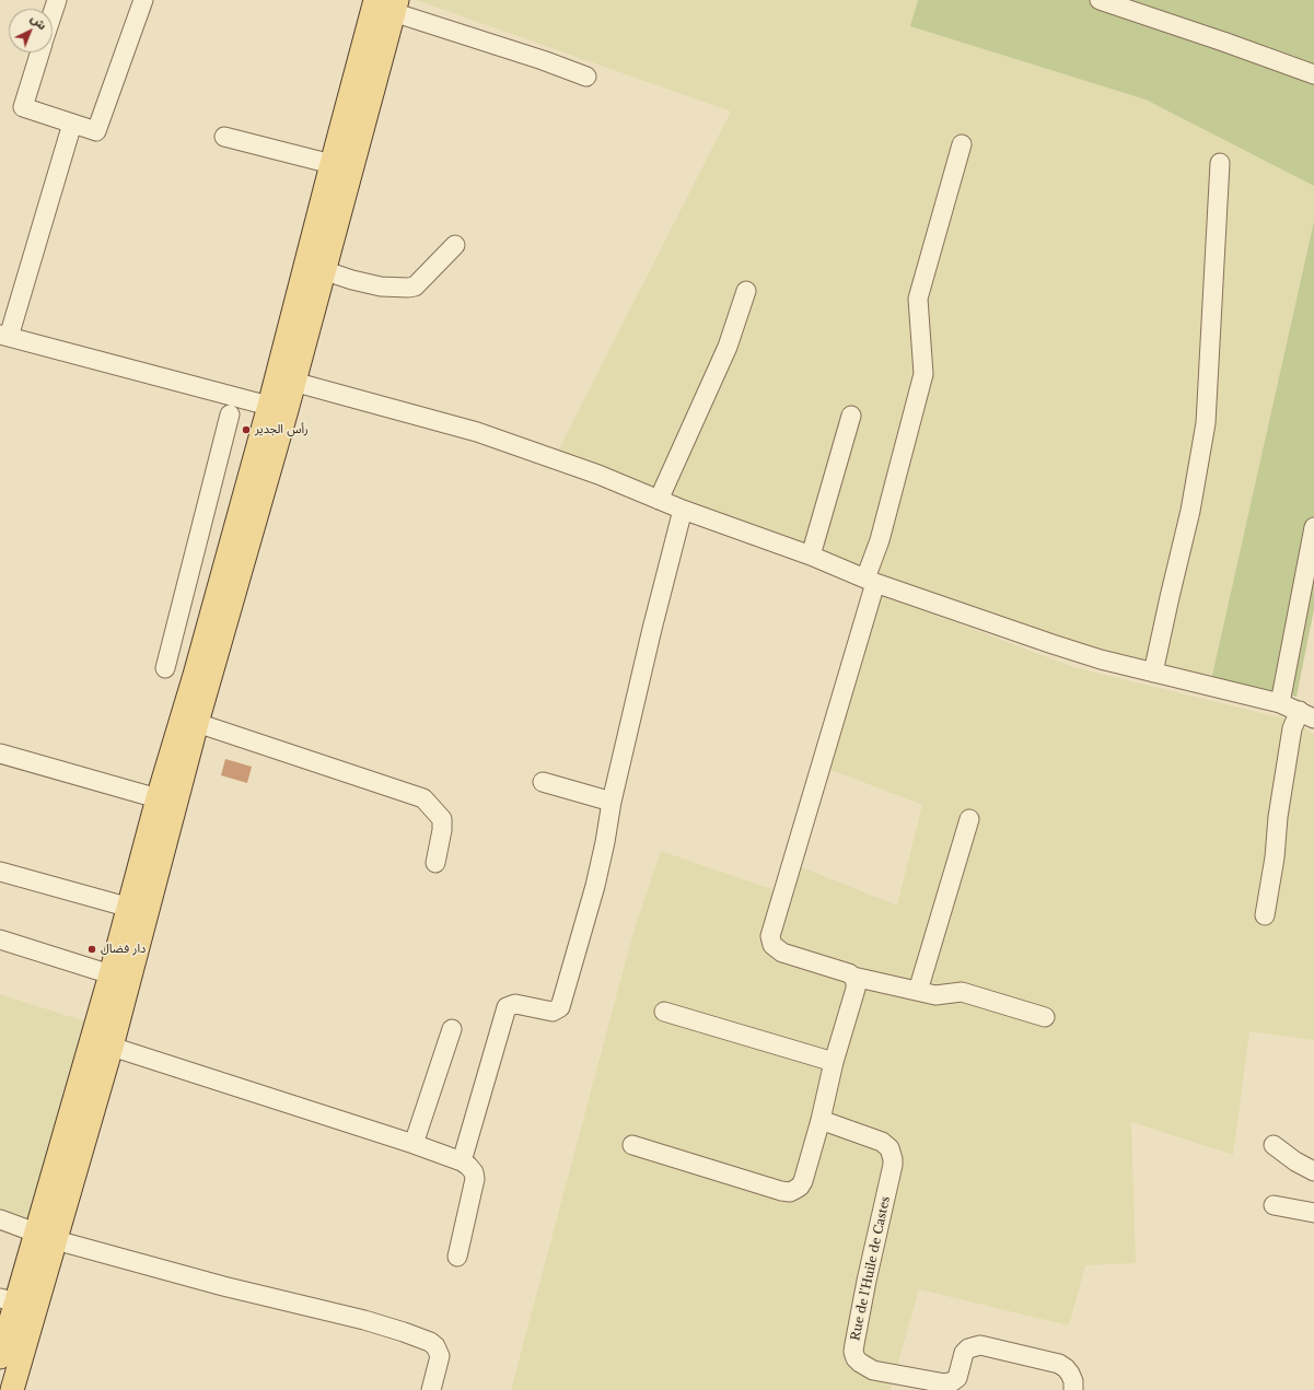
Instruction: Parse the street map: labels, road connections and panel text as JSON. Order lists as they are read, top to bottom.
{
  "streets": {
    "street": ["Rue de l'Huile de Castes"]
  },
  "places": ["رأس الجدير", "دار فضال"],
  "north": "top right"
}
